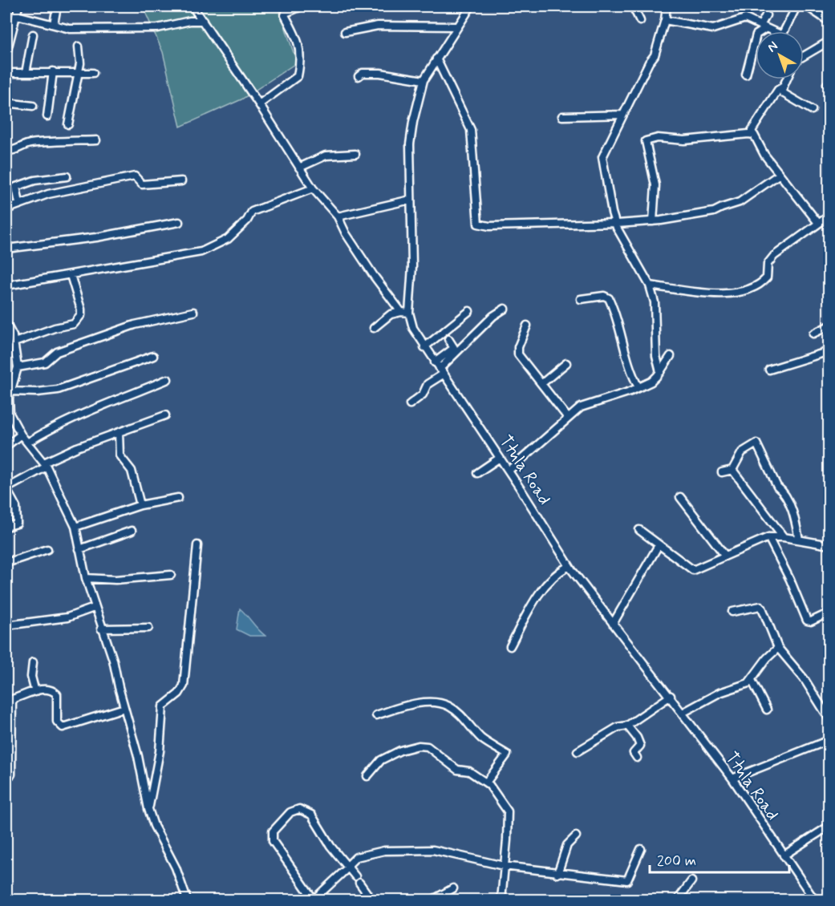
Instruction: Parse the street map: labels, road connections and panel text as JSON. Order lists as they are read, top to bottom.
{
  "streets": {
    "street": ["Ttula Road"]
  },
  "scale_bar": "200 m",
  "north": "top left"
}
